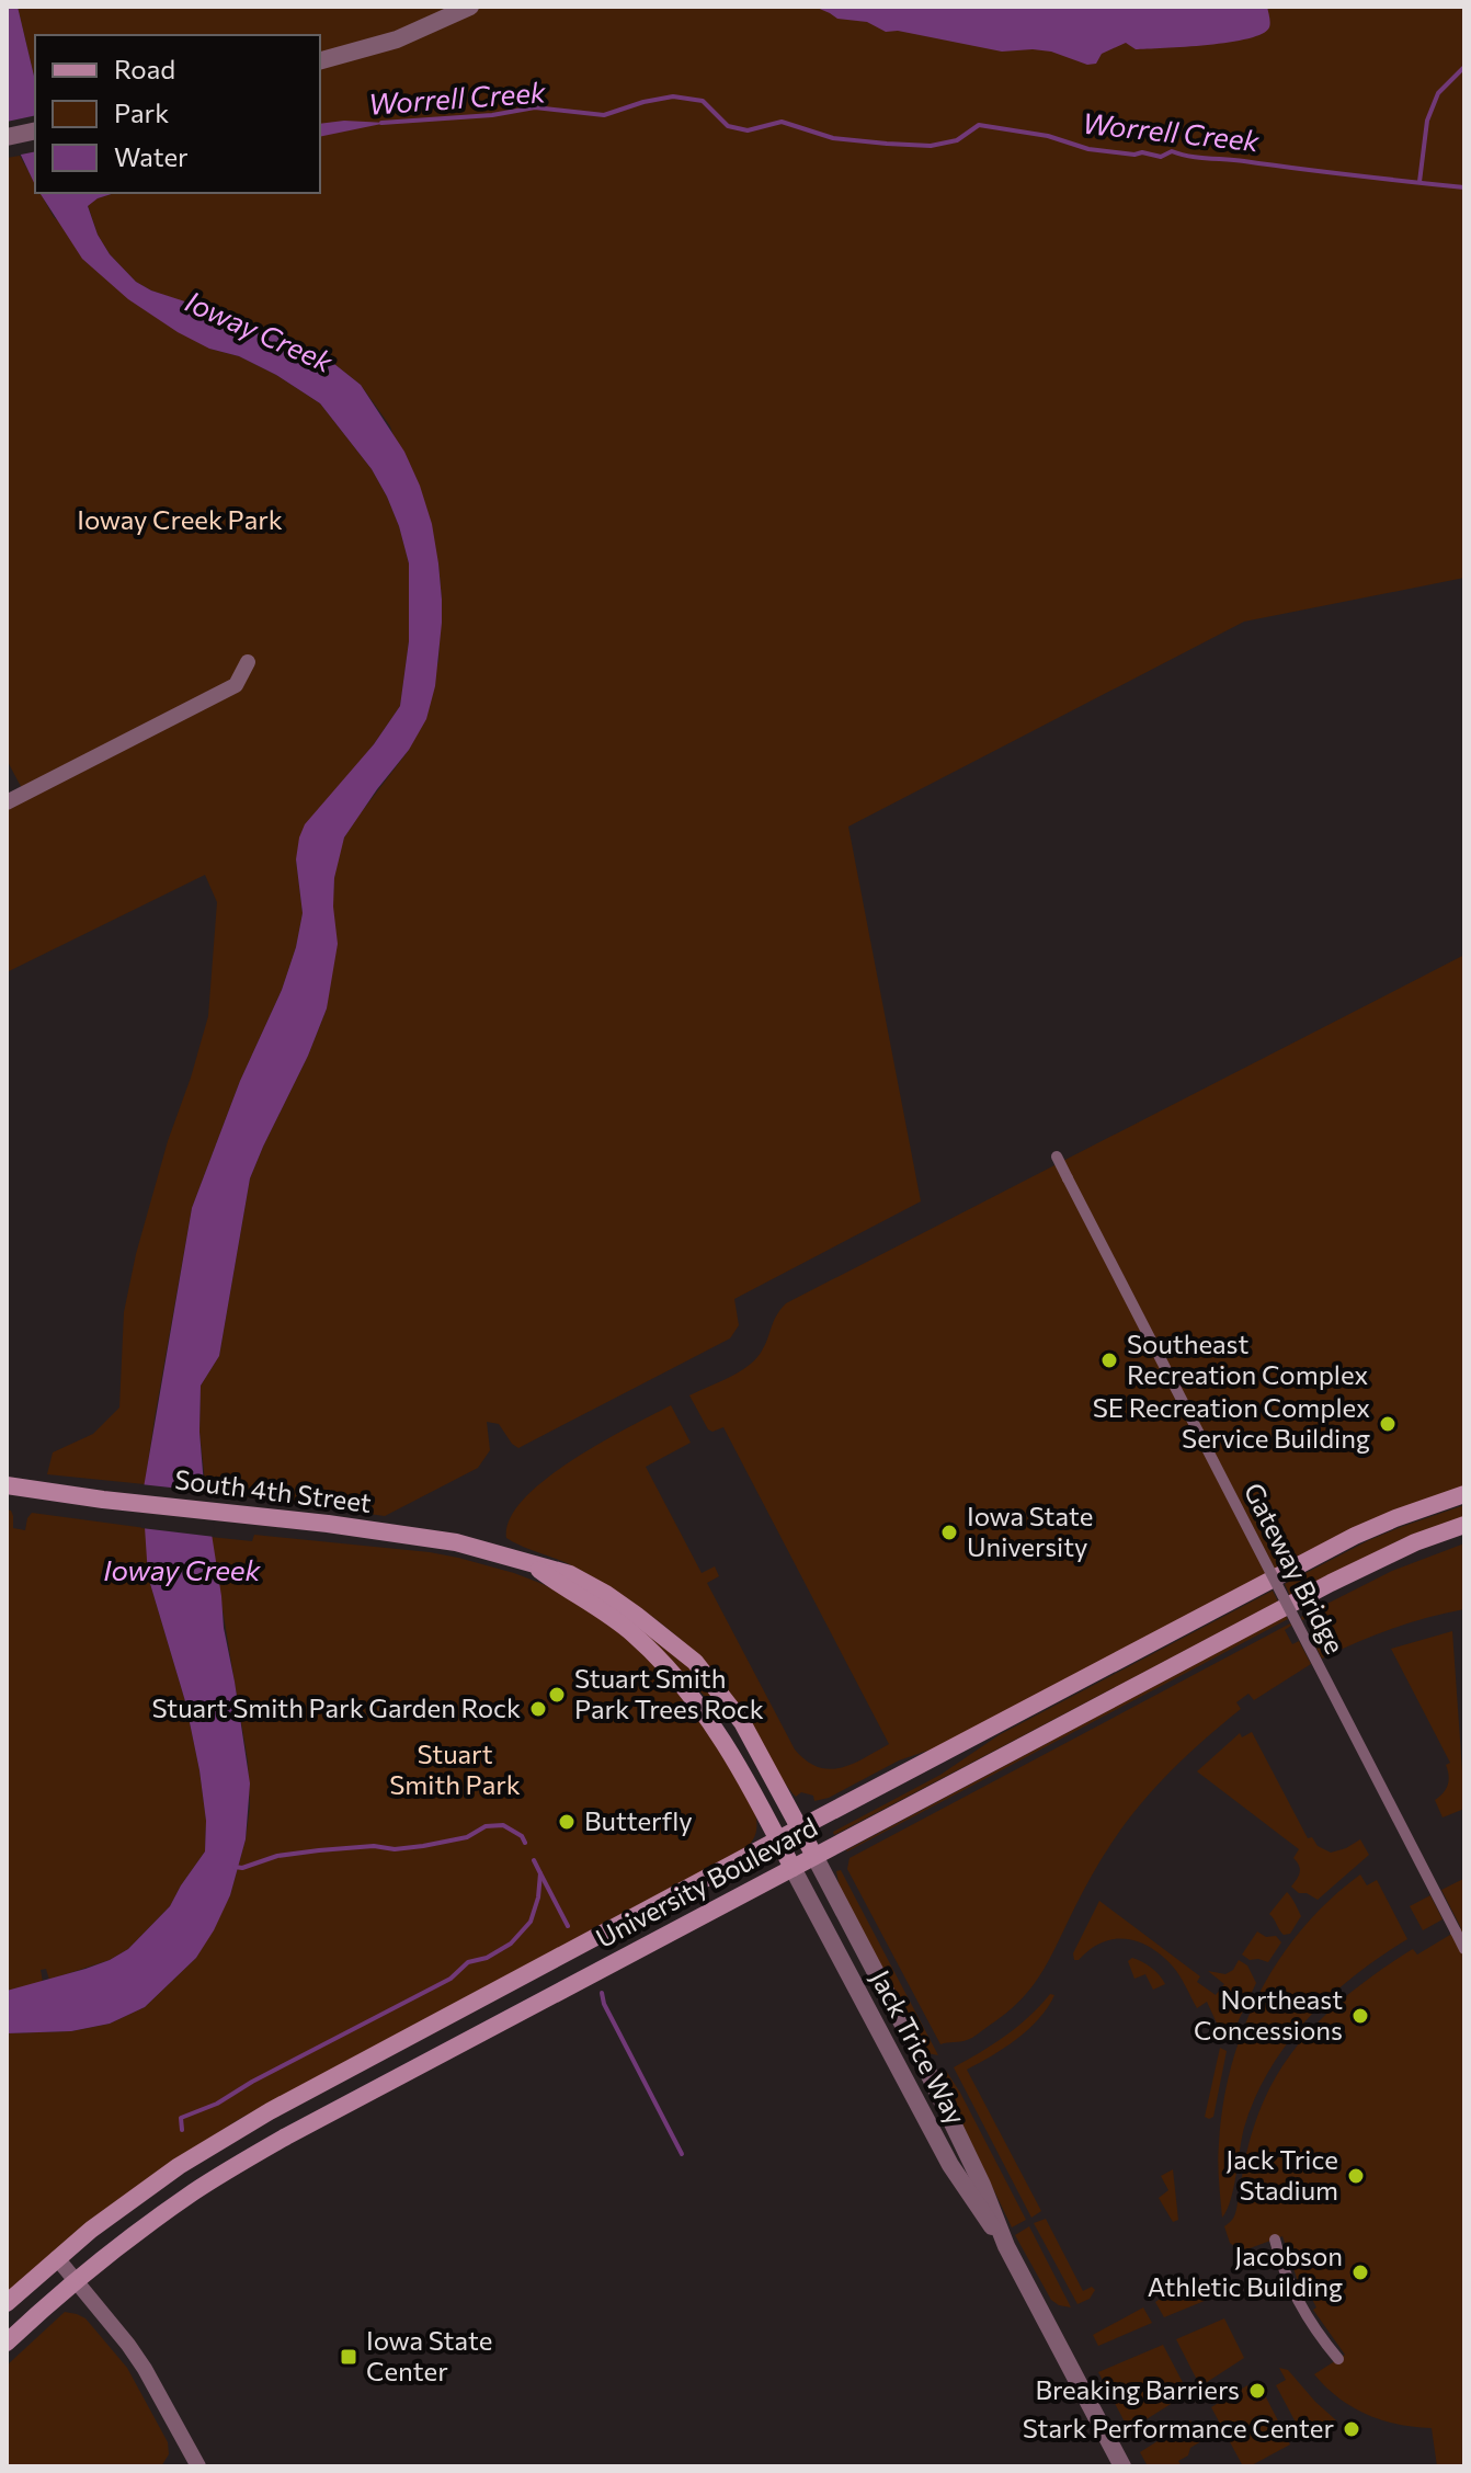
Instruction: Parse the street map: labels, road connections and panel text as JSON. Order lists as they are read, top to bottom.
{
  "streets": {
    "main road": ["South 4th Street", "University Boulevard"],
    "street": ["Gateway Bridge", "Jack Trice Way"]
  },
  "crossings": [
    ["South 4th Street", "University Boulevard"],
    ["South 4th Street", "Jack Trice Way"],
    ["University Boulevard", "Jack Trice Way"]
  ],
  "water": ["Worrell Creek", "Ioway Creek"],
  "parks": ["Ioway Creek Park", "Stuart Smith Park"],
  "places": {
    "other": [
      "Southeast Recreation Complex",
      "SE Recreation Complex Service Building",
      "Iowa State University",
      "Stuart Smith Park Trees Rock",
      "Stuart Smith Park Garden Rock",
      "Butterfly",
      "Northeast Concessions",
      "Jack Trice Stadium",
      "Jacobson Athletic Building",
      "Breaking Barriers",
      "Stark Performance Center"
    ],
    "transit": ["Iowa State Center"]
  },
  "legend": ["Road", "Park", "Water"]
}
